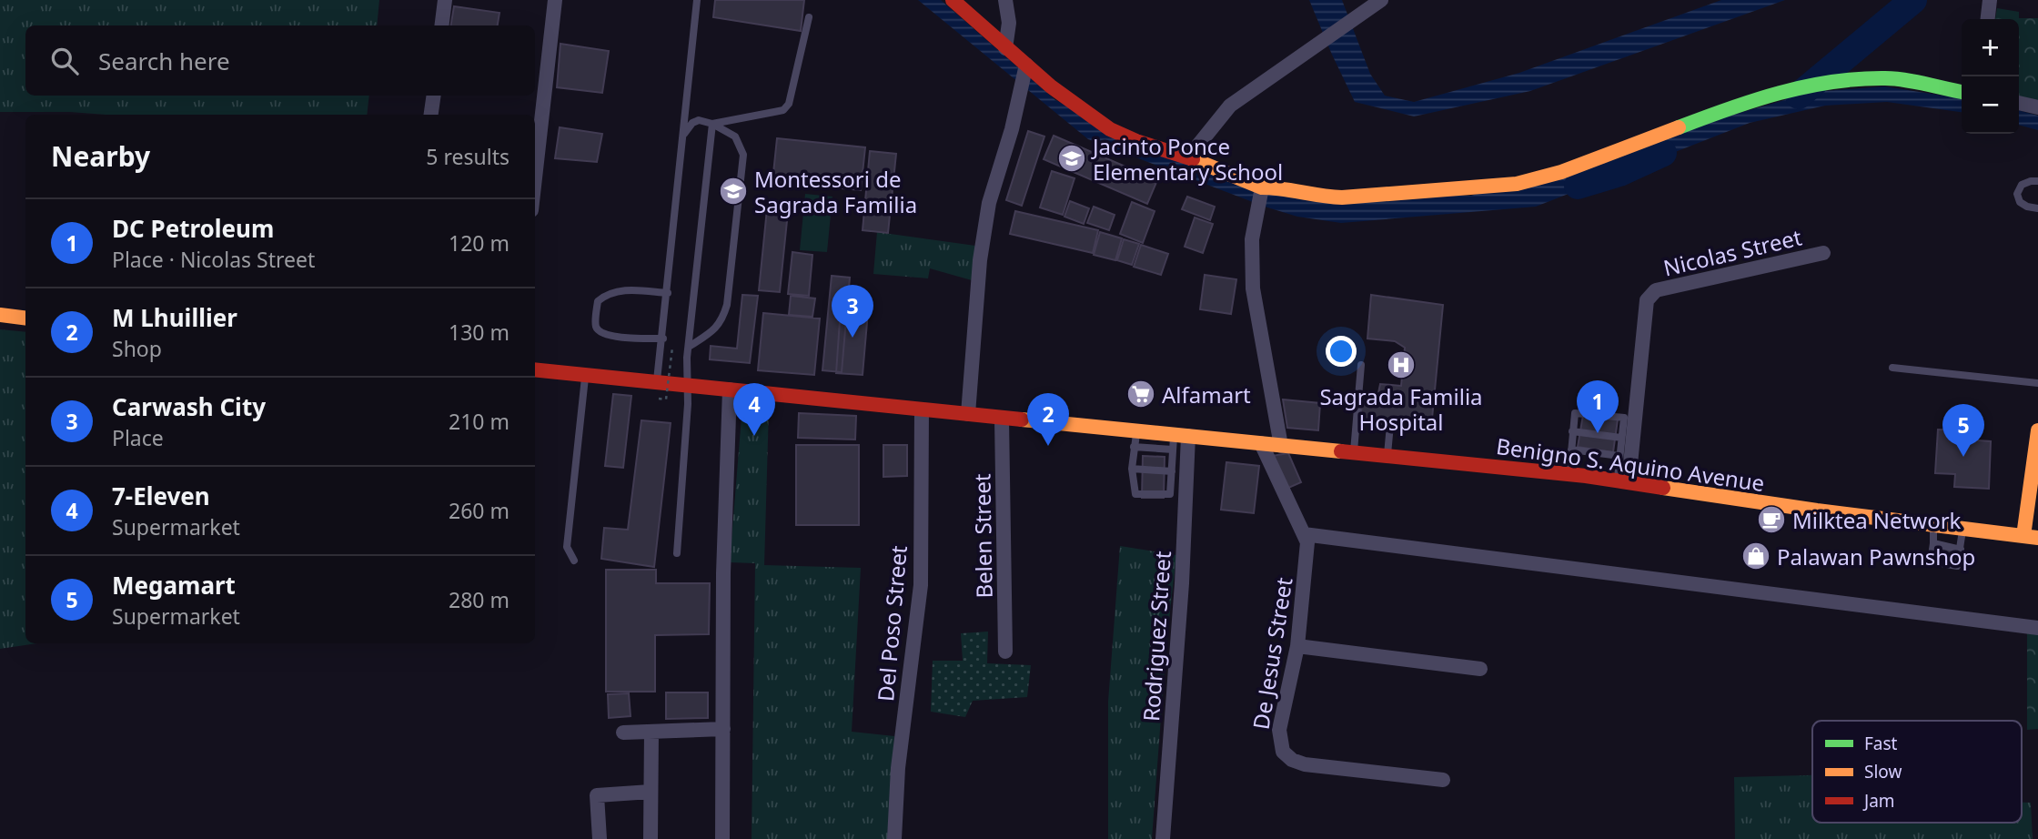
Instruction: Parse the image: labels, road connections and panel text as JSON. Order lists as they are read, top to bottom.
{
  "streets": {
    "main road": ["Benigno S. Aquino Avenue"],
    "street": [
      "Nicolas Street",
      "Belen Street",
      "Del Poso Street",
      "Rodriguez Street",
      "De Jesus Street"
    ]
  },
  "crossings": [
    ["Nicolas Street", "Benigno S. Aquino Avenue"],
    ["Benigno S. Aquino Avenue", "Belen Street"],
    ["Benigno S. Aquino Avenue", "Del Poso Street"],
    ["Benigno S. Aquino Avenue", "Rodriguez Street"],
    ["Benigno S. Aquino Avenue", "De Jesus Street"]
  ],
  "places": {
    "school or university": ["Jacinto Ponce Elementary School", "Montessori de Sagrada Familia"],
    "hospital": ["Sagrada Familia Hospital"],
    "supermarket": ["Alfamart"],
    "cafe": ["Milktea Network"],
    "shop": ["Palawan Pawnshop"]
  },
  "legend": ["Fast", "Slow", "Jam"],
  "page": {
    "map_buttons": ["+", "−"],
    "search": "Search here",
    "heading": ["Nearby", "5 results"],
    "list": [
      {
        "mark": "1",
        "name": "DC Petroleum",
        "note": "Place · Nicolas Street",
        "value": "120 m"
      },
      {
        "mark": "2",
        "name": "M Lhuillier",
        "note": "Shop",
        "value": "130 m"
      },
      {
        "mark": "3",
        "name": "Carwash City",
        "note": "Place",
        "value": "210 m"
      },
      {
        "mark": "4",
        "name": "7-Eleven",
        "note": "Supermarket",
        "value": "260 m"
      },
      {
        "mark": "5",
        "name": "Megamart",
        "note": "Supermarket",
        "value": "280 m"
      }
    ],
    "pins": [
      "3",
      "1",
      "4",
      "2",
      "5"
    ]
  }
}
